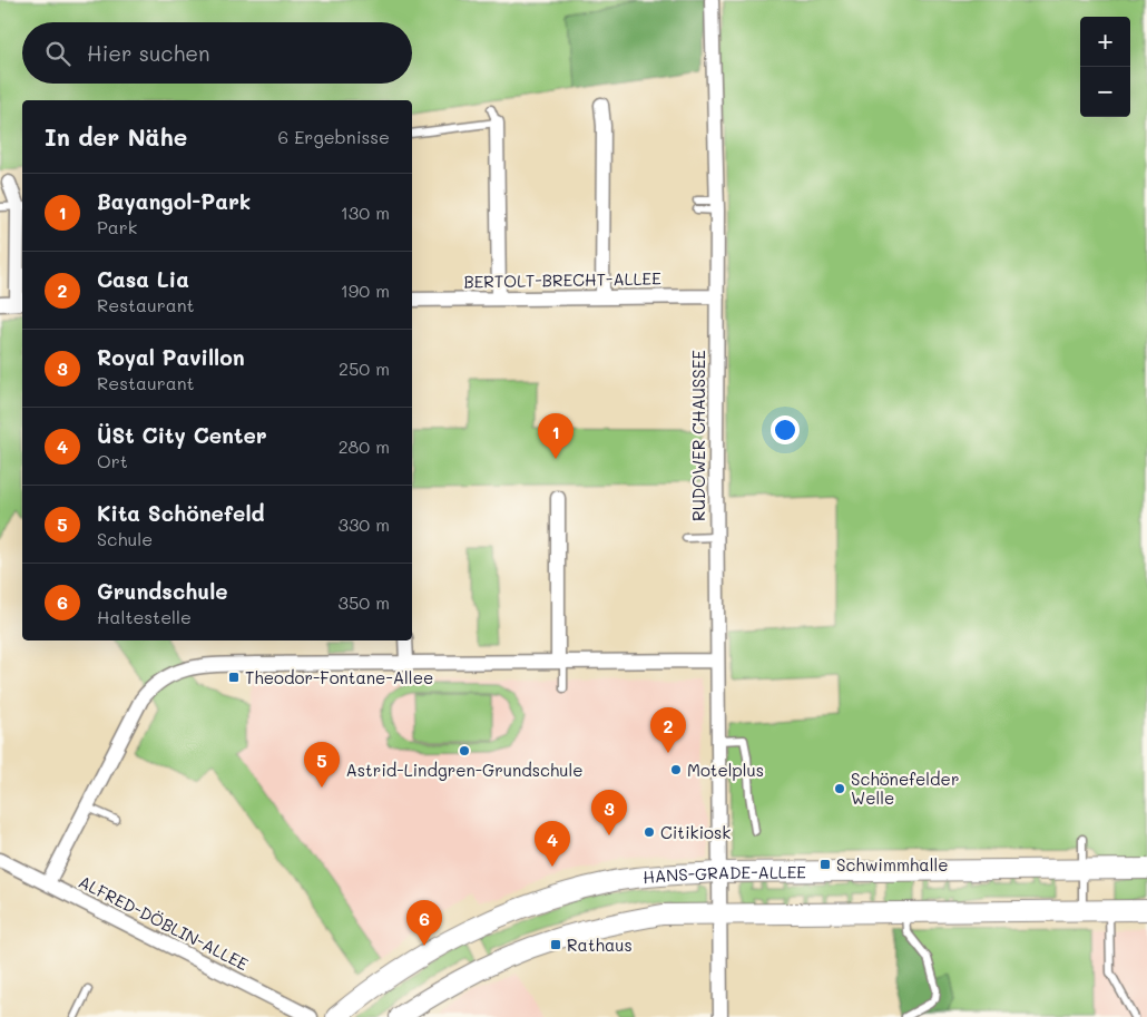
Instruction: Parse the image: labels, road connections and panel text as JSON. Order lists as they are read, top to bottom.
{
  "streets": {
    "street": [
      "BERTOLT-BRECHT-ALLEE",
      "RUDOWER CHAUSSEE",
      "HANS-GRADE-ALLEE",
      "ALFRED-DÖBLIN-ALLEE"
    ]
  },
  "crossings": [
    ["BERTOLT-BRECHT-ALLEE", "RUDOWER CHAUSSEE"],
    ["RUDOWER CHAUSSEE", "HANS-GRADE-ALLEE"]
  ],
  "places": {
    "transit": ["Theodor-Fontane-Allee", "Schwimmhalle", "Rathaus"],
    "other": [
      "Astrid-Lindgren-Grundschule",
      "Motelplus",
      "Schönefelder Welle",
      "Citikiosk"
    ]
  },
  "page": {
    "map_buttons": ["+", "−"],
    "search": "Hier suchen",
    "heading": ["In der Nähe", "6 Ergebnisse"],
    "list": [
      {
        "mark": "1",
        "name": "Bayangol-Park",
        "note": "Park",
        "value": "130 m"
      },
      {
        "mark": "2",
        "name": "Casa Lia",
        "note": "Restaurant",
        "value": "190 m"
      },
      {
        "mark": "3",
        "name": "Royal Pavillon",
        "note": "Restaurant",
        "value": "250 m"
      },
      {
        "mark": "4",
        "name": "ÜSt City Center",
        "note": "Ort",
        "value": "280 m"
      },
      {
        "mark": "5",
        "name": "Kita Schönefeld",
        "note": "Schule",
        "value": "330 m"
      },
      {
        "mark": "6",
        "name": "Grundschule",
        "note": "Haltestelle",
        "value": "350 m"
      }
    ],
    "pins": [
      "1",
      "2",
      "5",
      "3",
      "4",
      "6"
    ]
  }
}
